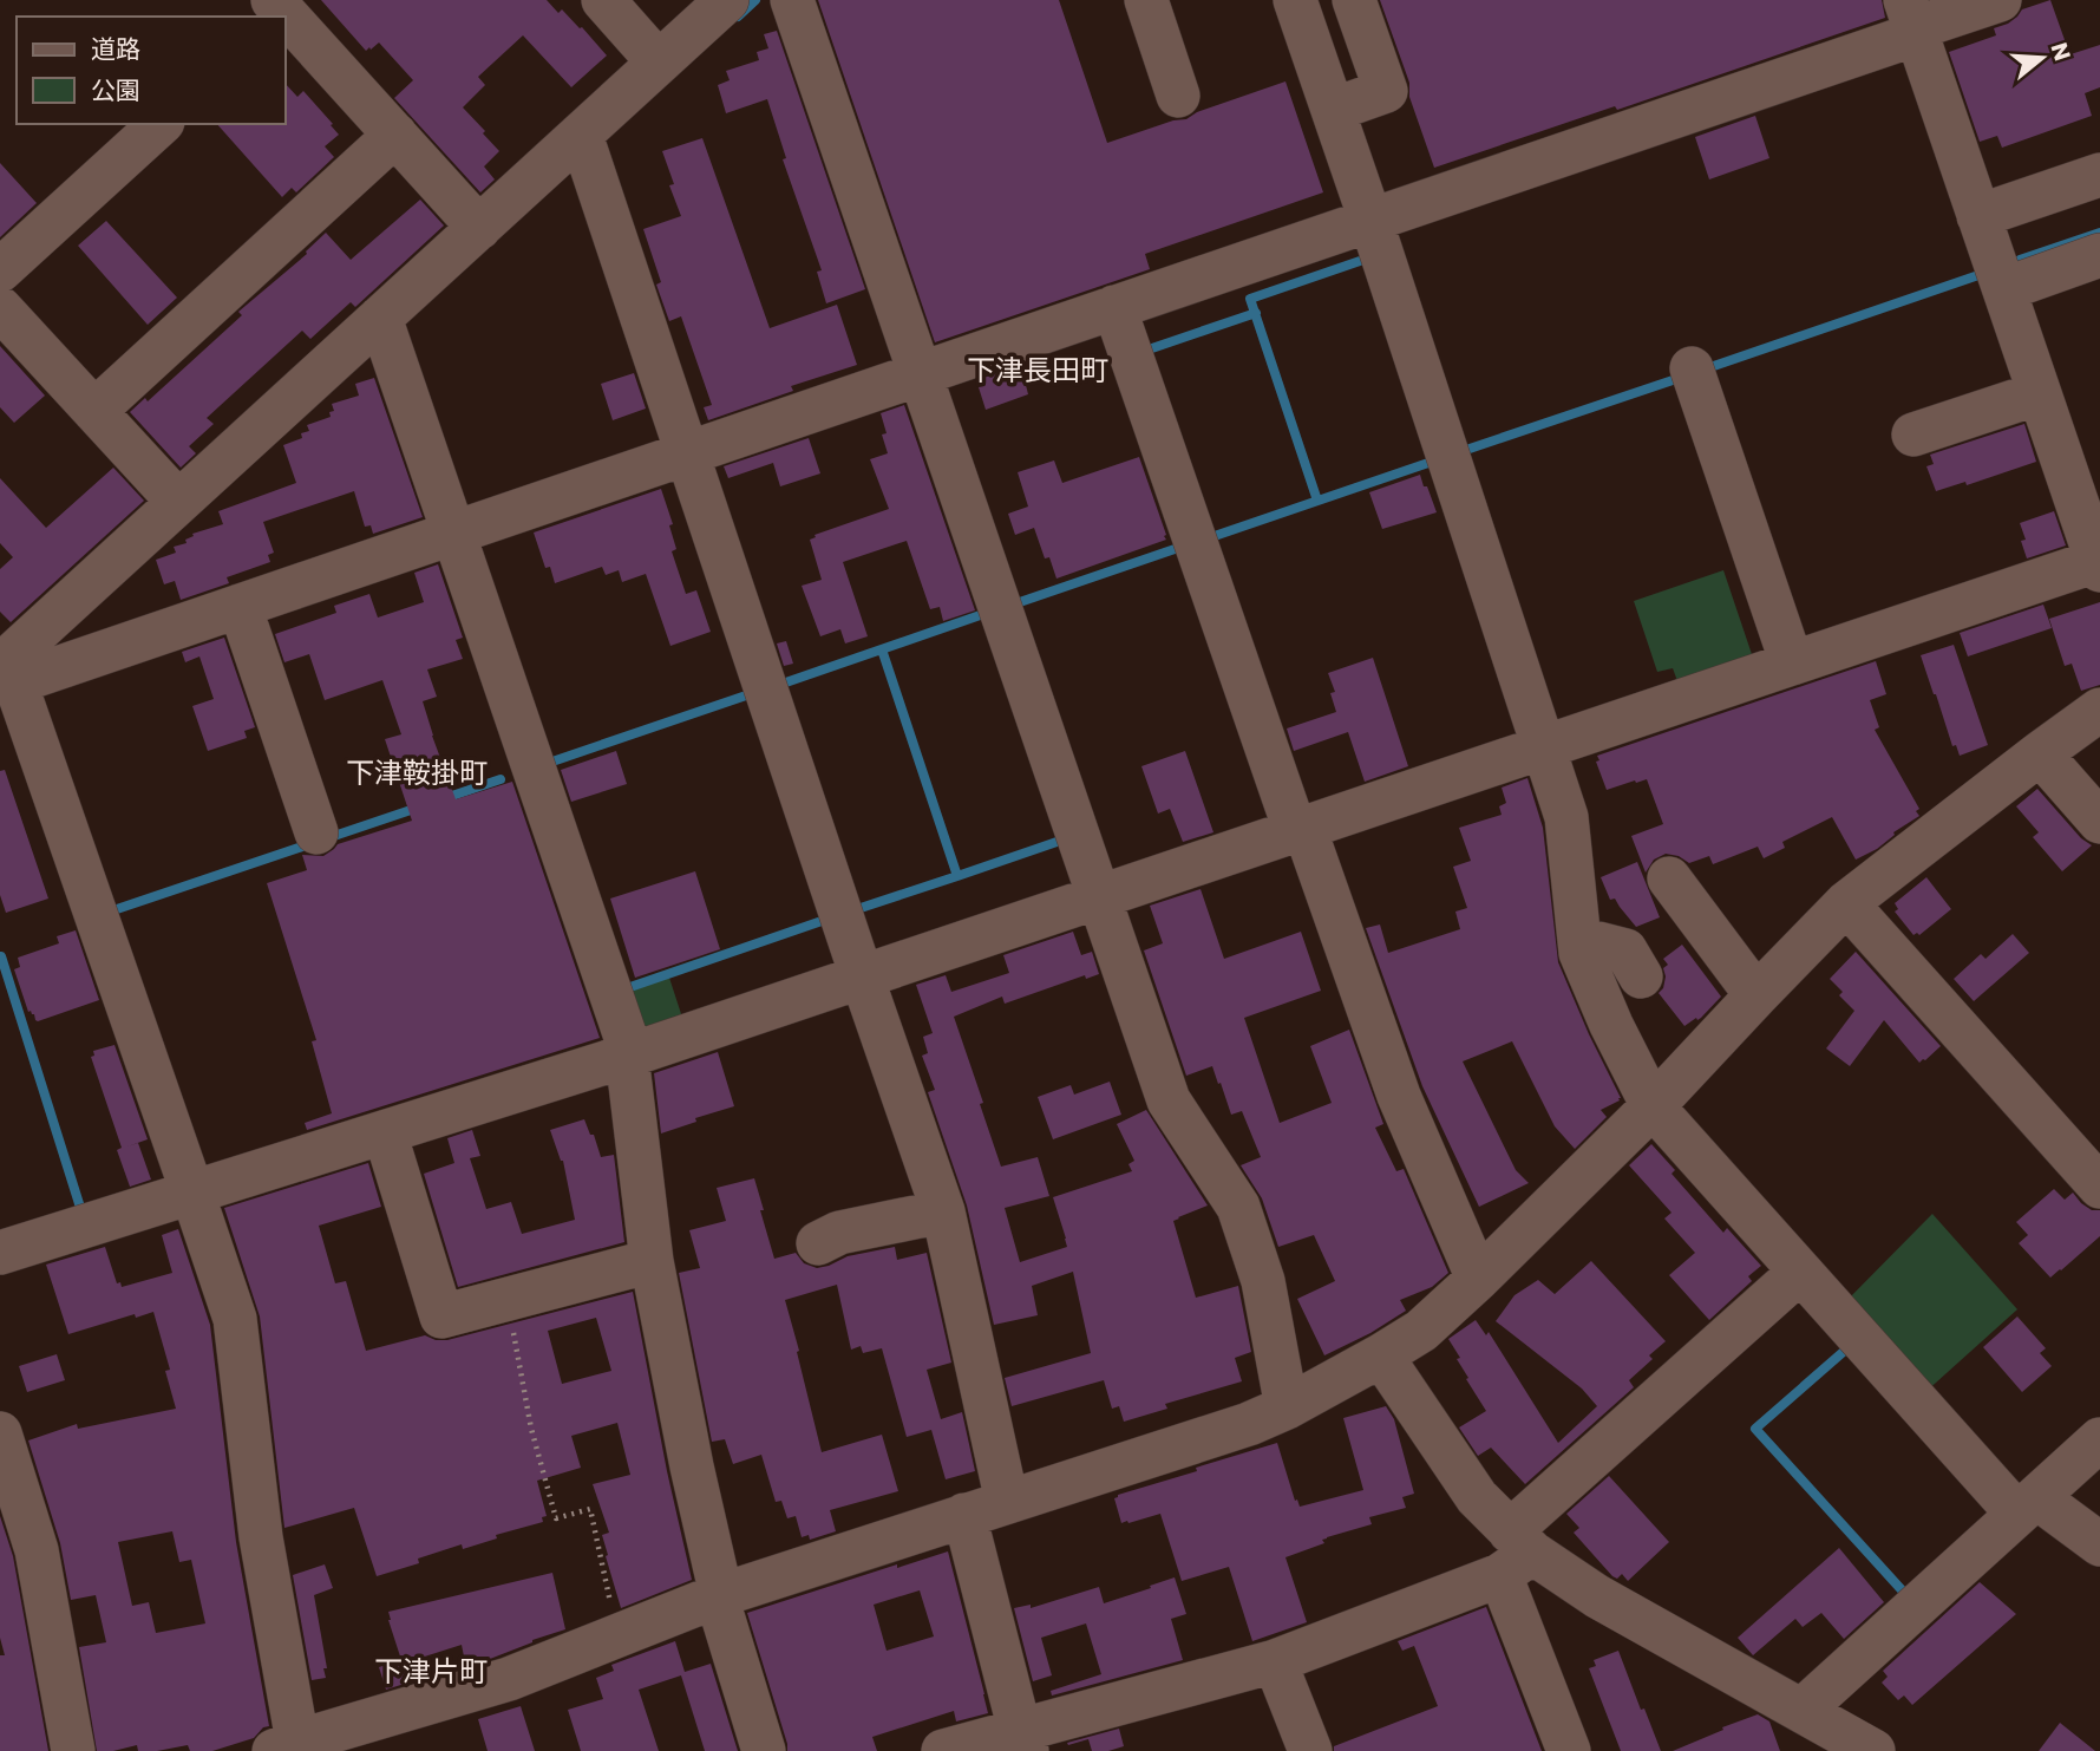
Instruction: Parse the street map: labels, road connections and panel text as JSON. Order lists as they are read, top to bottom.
{
  "districts": ["下津長田町", "下津鞍掛町", "下津片町"],
  "legend": ["道路", "公園"],
  "north": "right"
}
